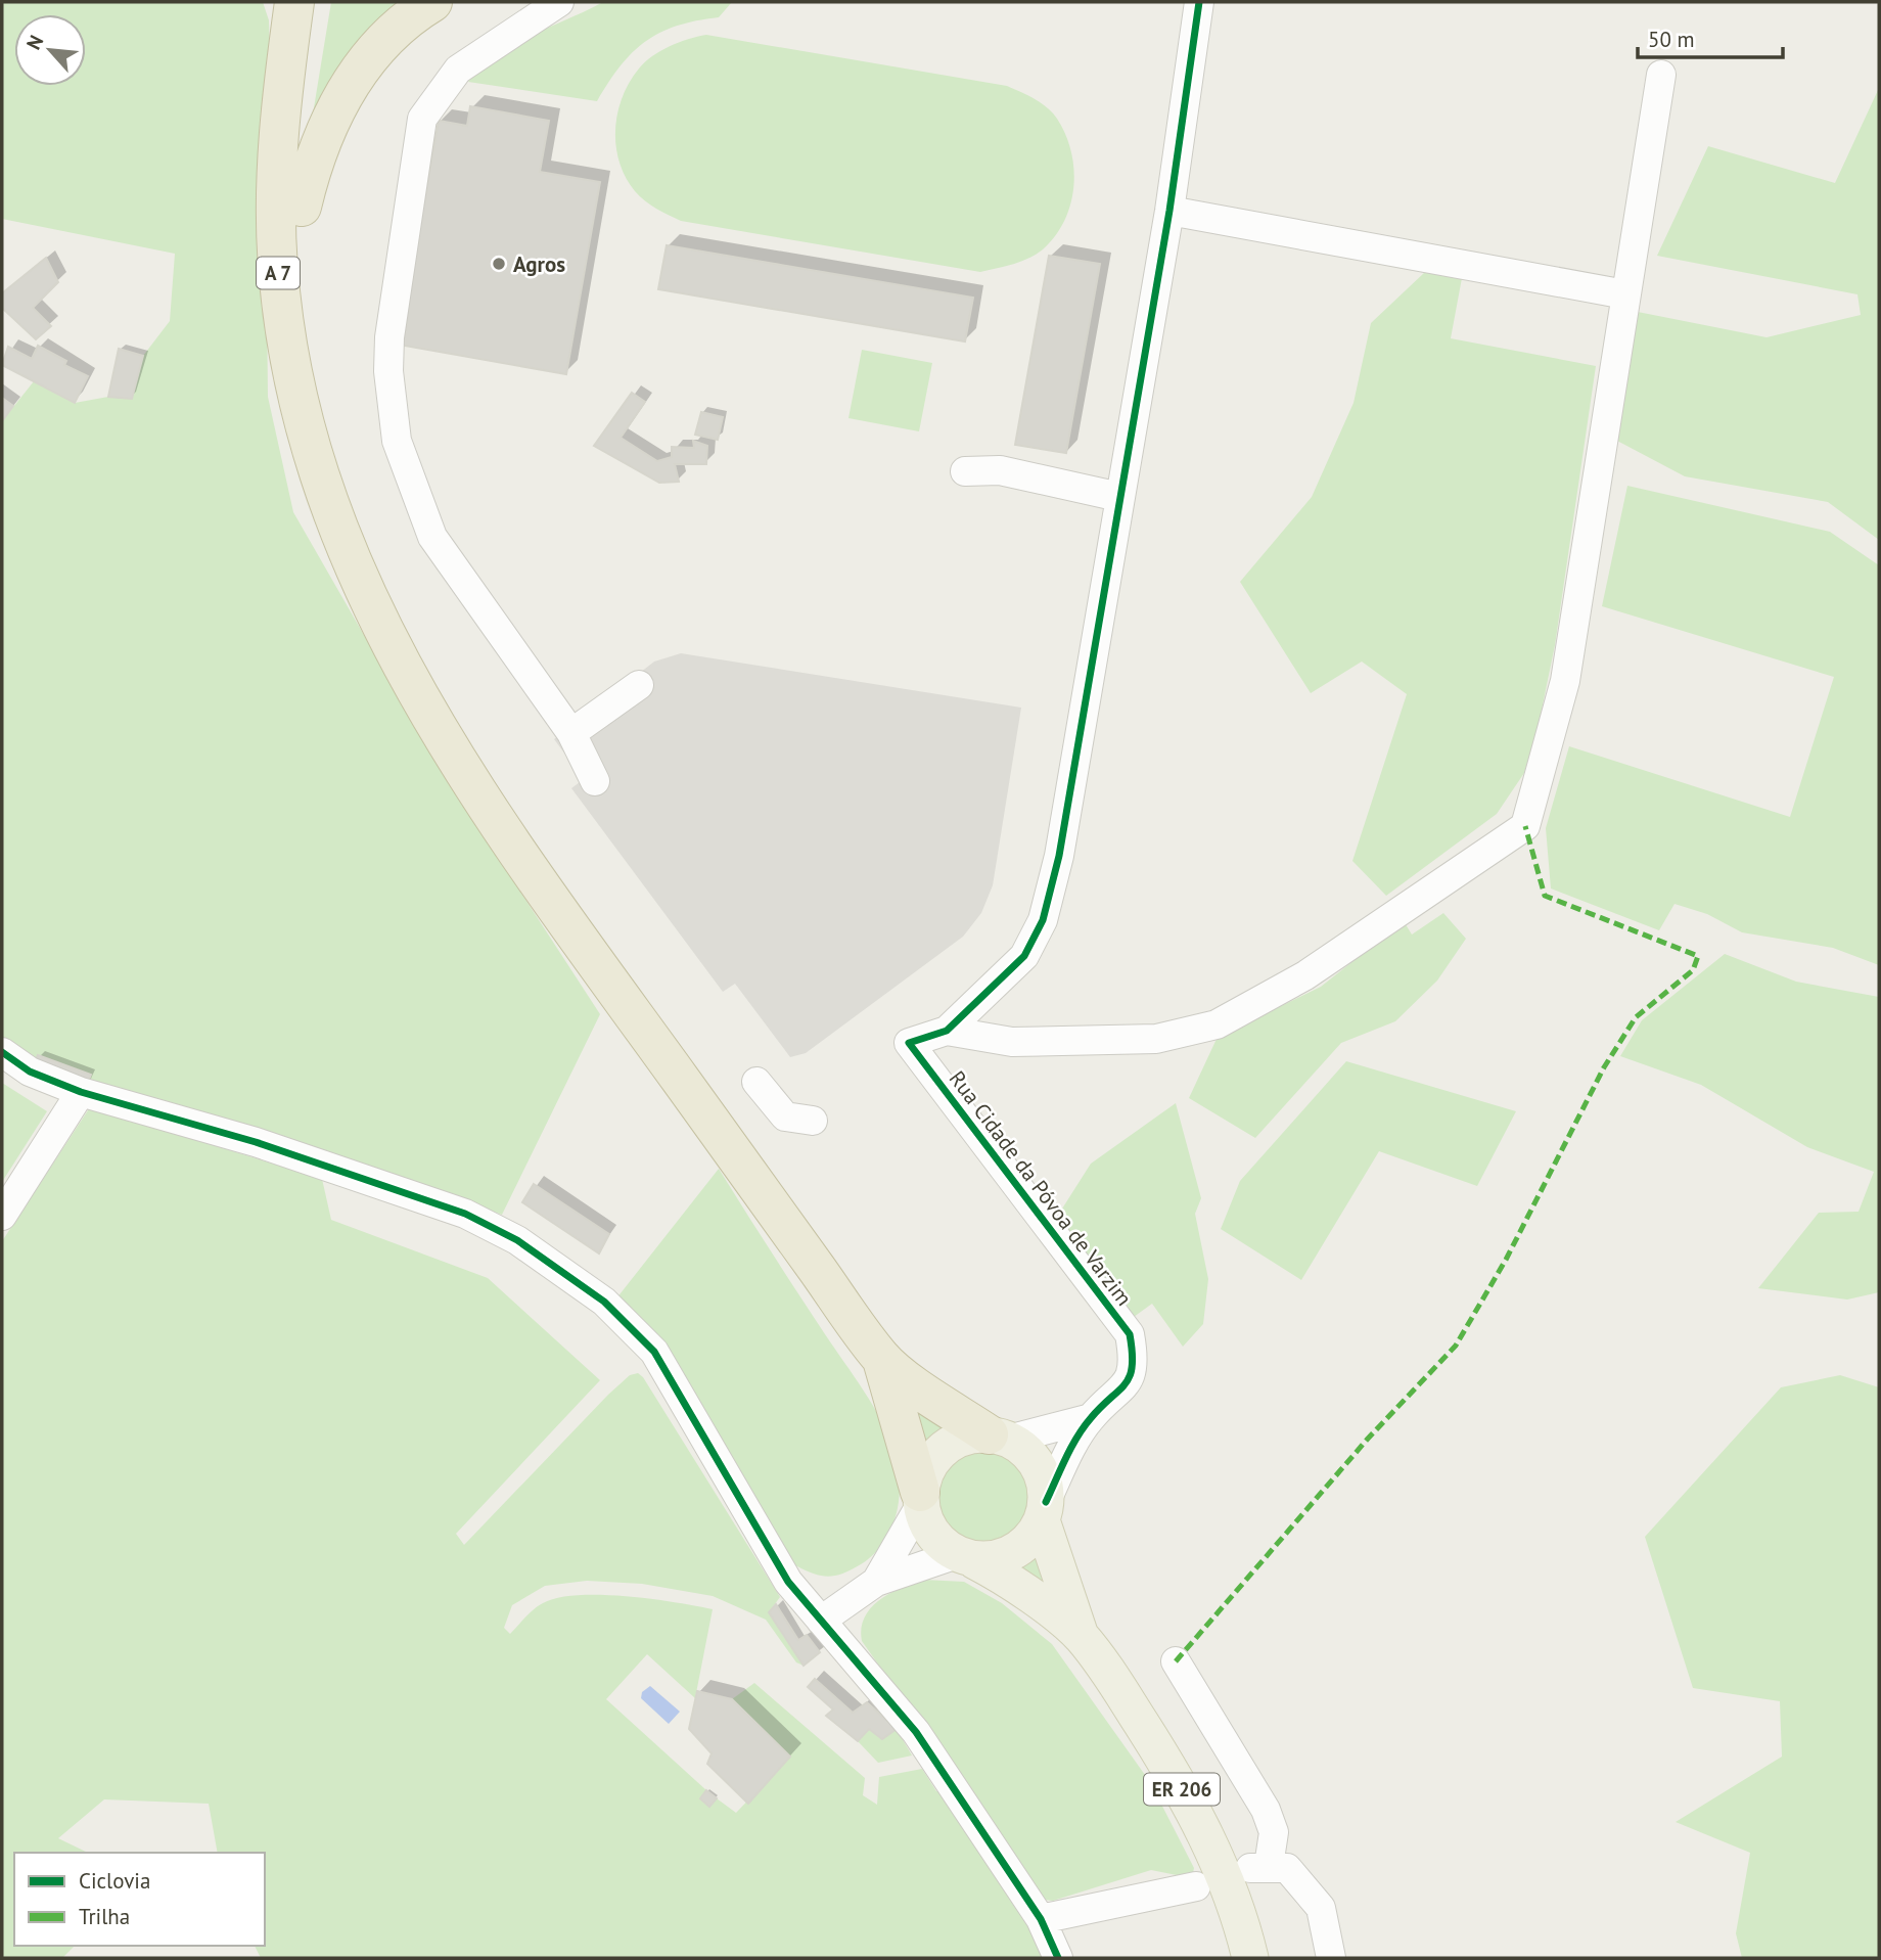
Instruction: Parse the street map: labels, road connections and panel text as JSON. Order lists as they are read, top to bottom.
{
  "streets": {
    "highway": ["A 7"],
    "main road": ["ER 206"],
    "street": ["Rua Cidade da Póvoa de Varzim"]
  },
  "places": ["Agros"],
  "legend": ["Ciclovia", "Trilha"],
  "scale_bar": "50 m",
  "north": "top left"
}
